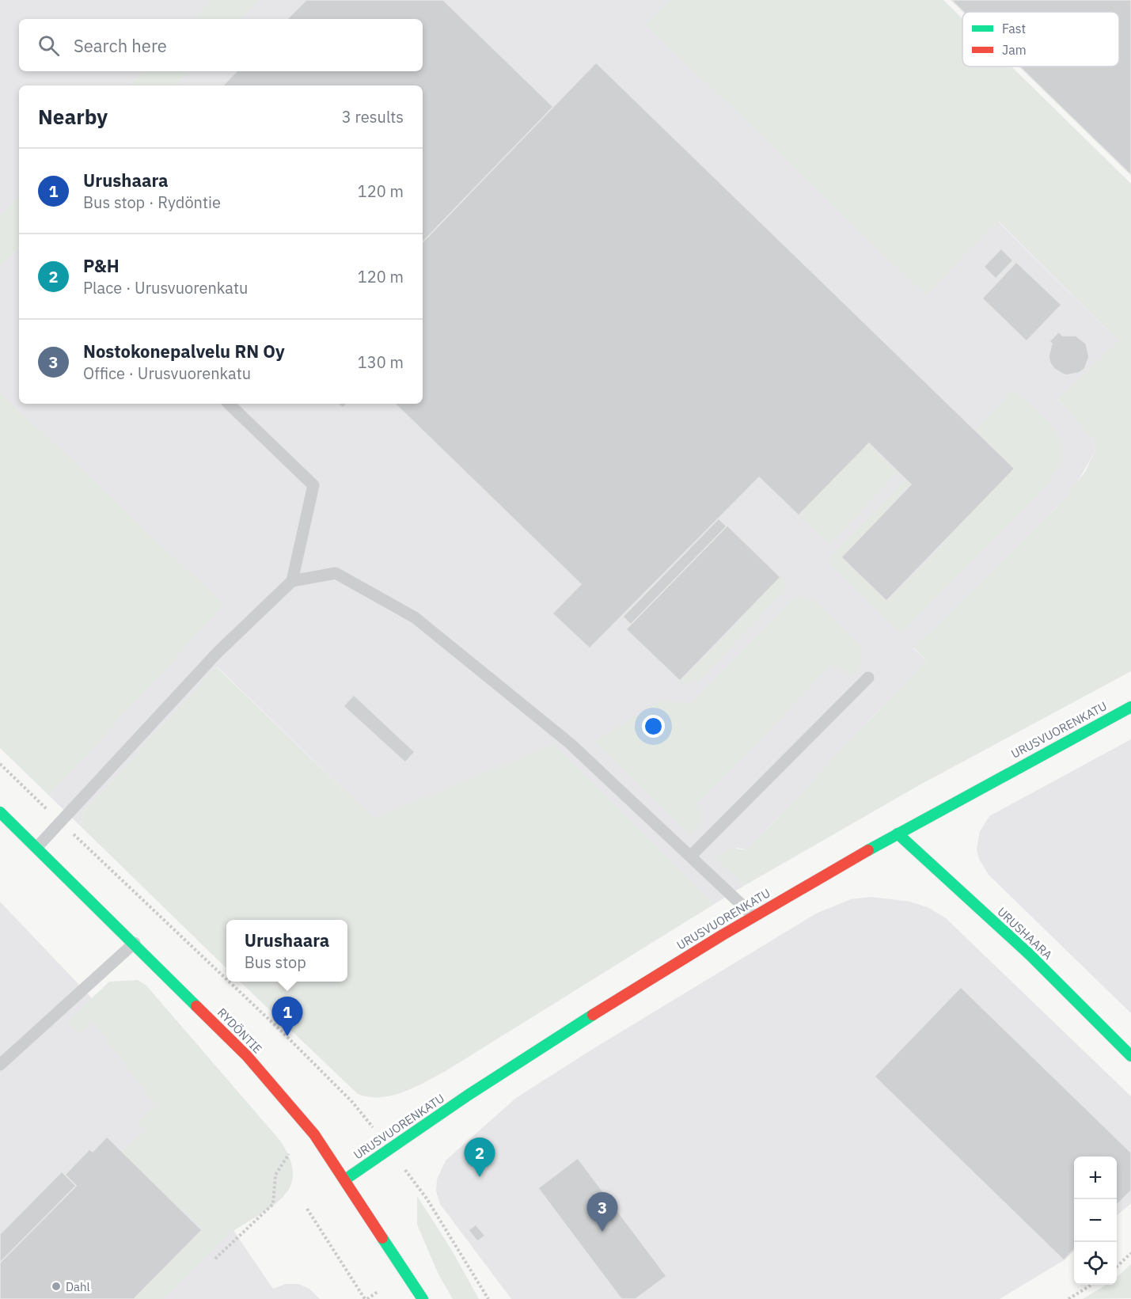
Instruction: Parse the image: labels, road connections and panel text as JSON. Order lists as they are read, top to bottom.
{
  "streets": {
    "street": ["URUSVUORENKATU", "URUSHAARA", "RYDÖNTIE"]
  },
  "crossings": [
    ["URUSVUORENKATU", "URUSHAARA"],
    ["URUSVUORENKATU", "RYDÖNTIE"]
  ],
  "places": ["Dahl"],
  "legend": ["Fast", "Jam"],
  "page": {
    "search": "Search here",
    "heading": ["Nearby", "3 results"],
    "list": [
      {
        "mark": "1",
        "name": "Urushaara",
        "note": "Bus stop · Rydöntie",
        "value": "120 m"
      },
      {
        "mark": "2",
        "name": "P&H",
        "note": "Place · Urusvuorenkatu",
        "value": "120 m"
      },
      {
        "mark": "3",
        "name": "Nostokonepalvelu RN Oy",
        "note": "Office · Urusvuorenkatu",
        "value": "130 m"
      }
    ],
    "popup": ["Urushaara", "Bus stop"],
    "pins": ["1", "2", "3"],
    "map_buttons": ["+", "−"]
  }
}
